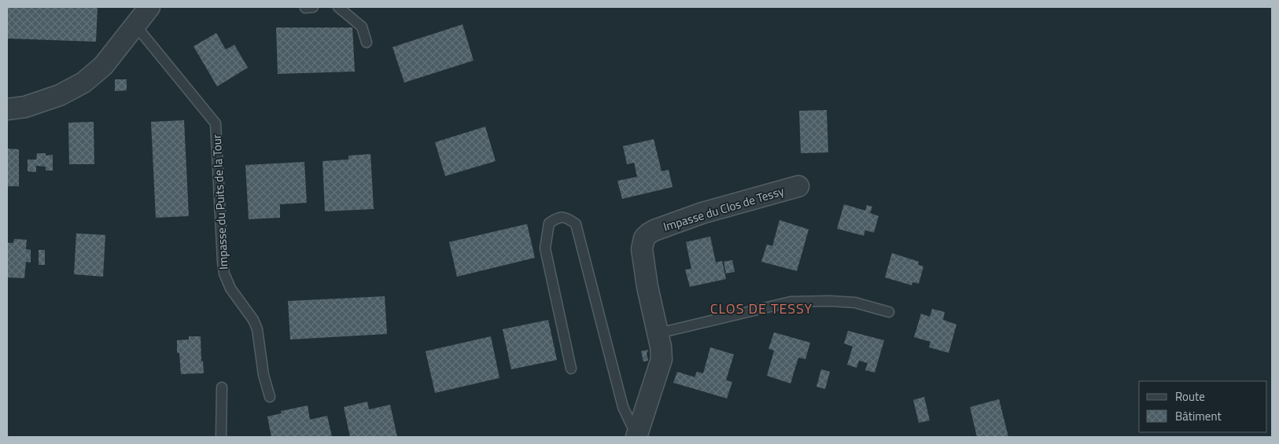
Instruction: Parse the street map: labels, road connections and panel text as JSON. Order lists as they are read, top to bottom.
{
  "streets": {
    "street": ["Impasse du Clos de Tessy"],
    "lane": ["Impasse du Puits de la Tour"]
  },
  "districts": ["CLOS DE TESSY"],
  "legend": ["Route", "Bâtiment"]
}
